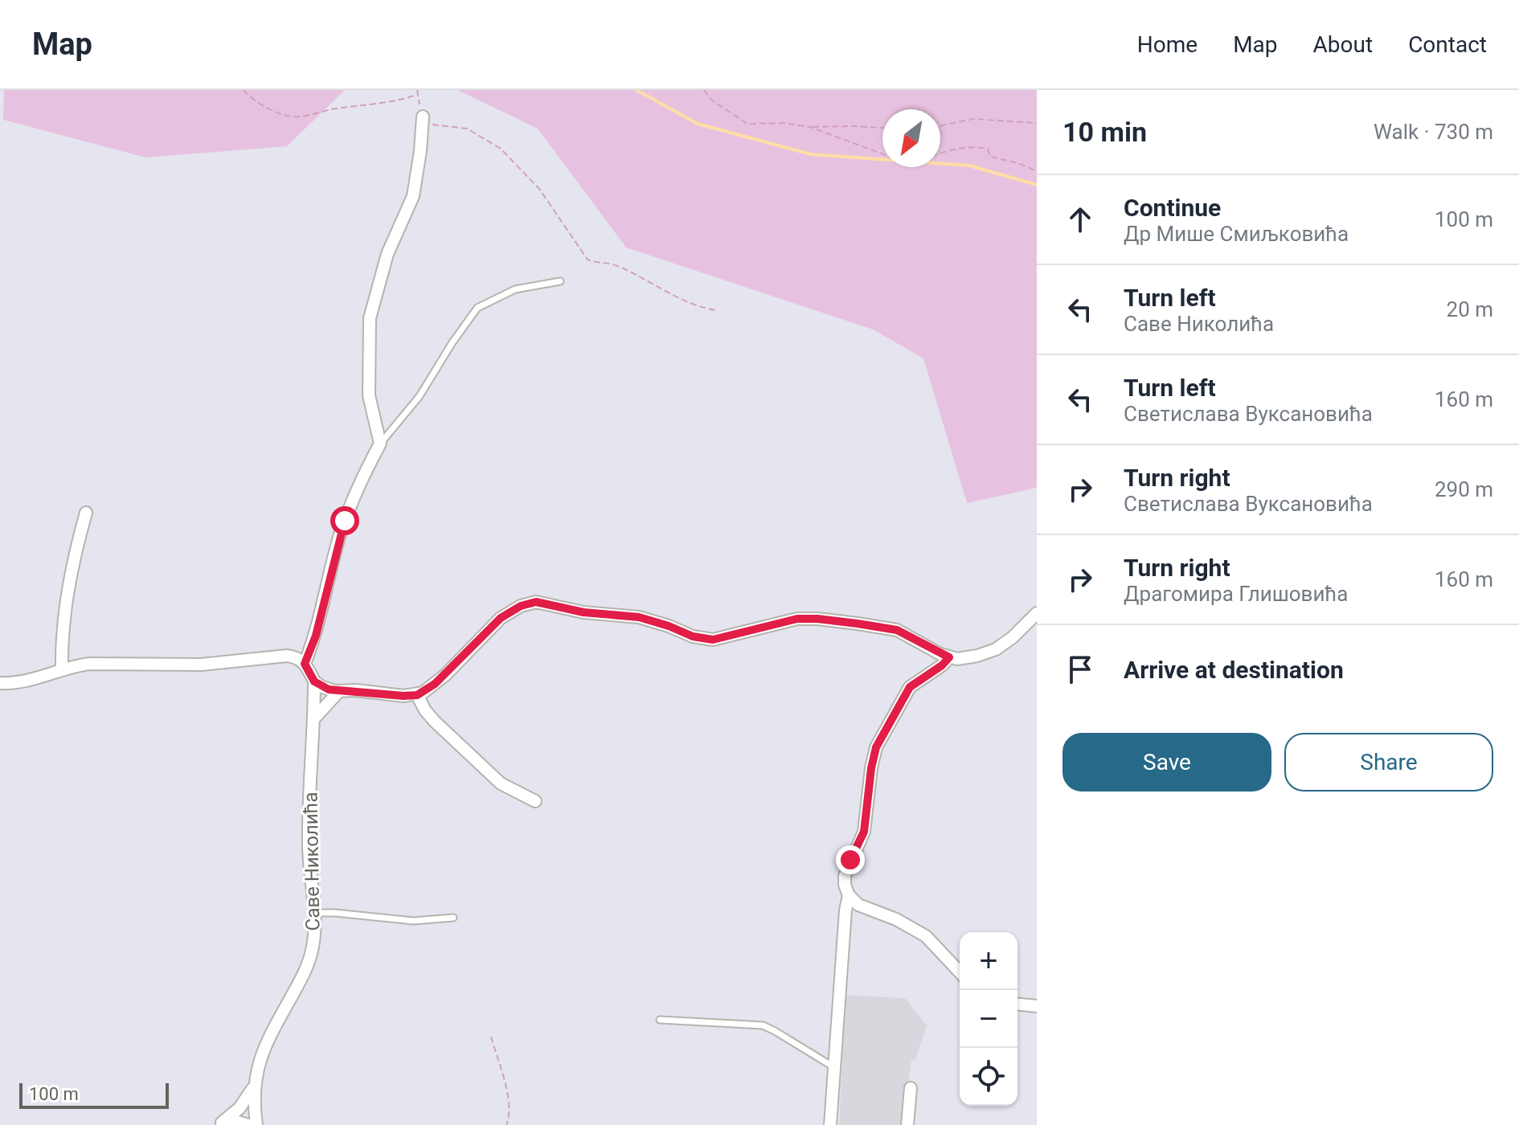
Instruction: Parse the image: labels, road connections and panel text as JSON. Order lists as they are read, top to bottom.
{
  "streets": {
    "street": ["Саве Николића"]
  },
  "scale_bar": "100 m",
  "north": "bottom left",
  "page": {
    "header": "Map",
    "nav": [
      "Home",
      "Map",
      "About",
      "Contact"
    ],
    "heading": ["10 min", "Walk · 730 m"],
    "list": [
      ["Continue", "Др Мише Смиљковића", "100 m"],
      ["Turn left", "Саве Николића", "20 m"],
      ["Turn left", "Светислава Вуксановића", "160 m"],
      ["Turn right", "Светислава Вуксановића", "290 m"],
      ["Turn right", "Драгомира Глишовића", "160 m"],
      "Arrive at destination"
    ],
    "buttons": ["Save", "Share"],
    "map_buttons": ["+", "−"],
    "scale": "100 m"
  }
}
